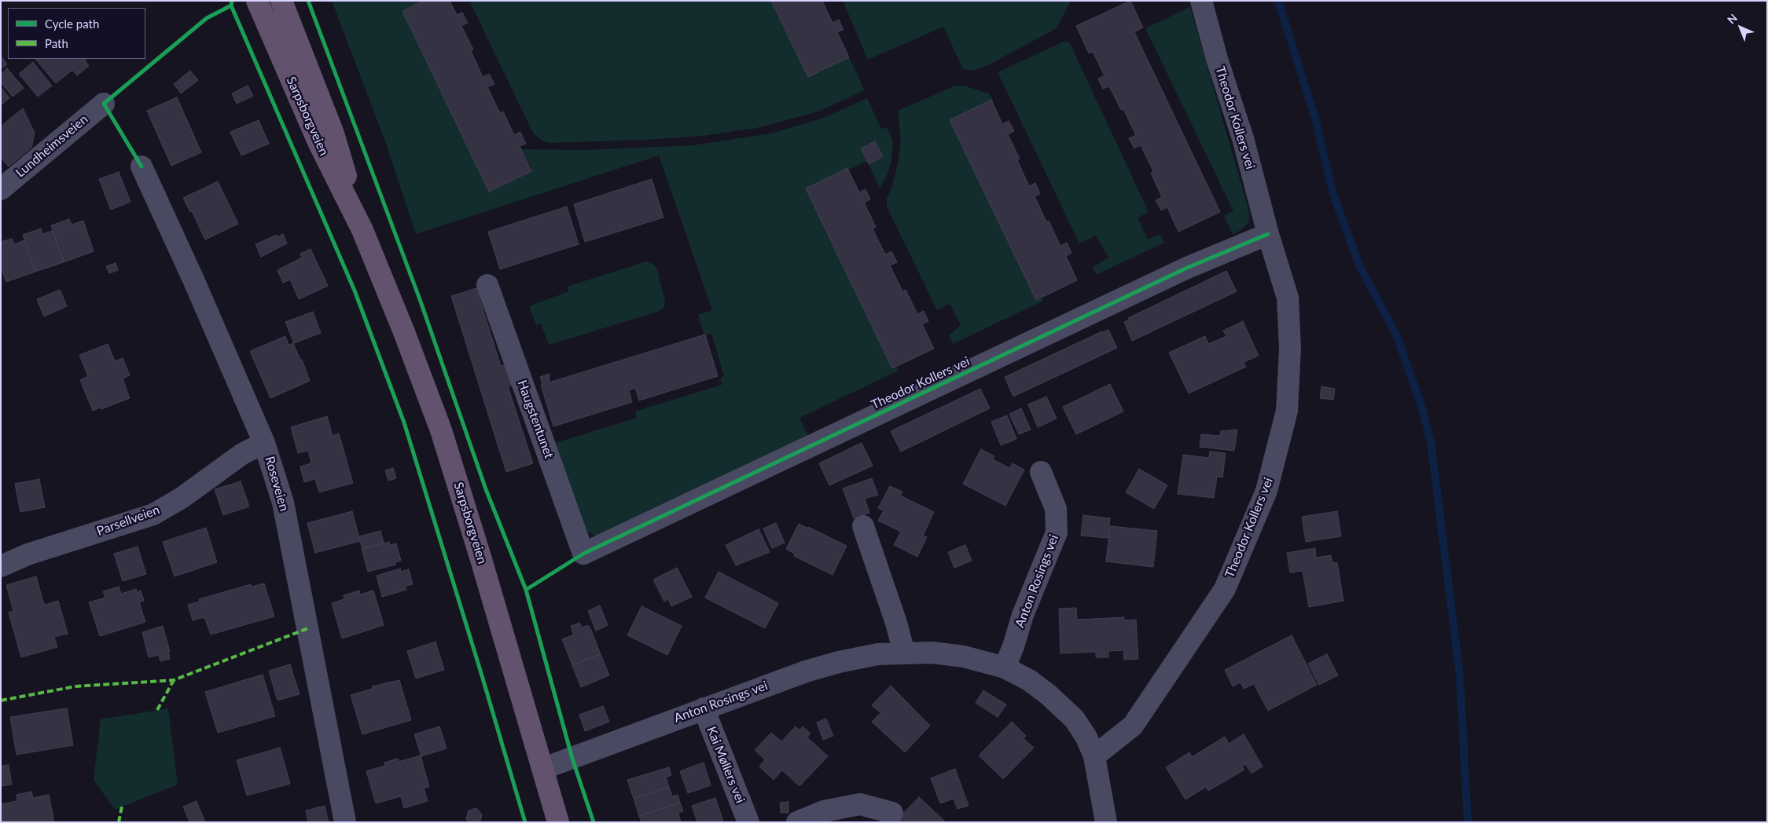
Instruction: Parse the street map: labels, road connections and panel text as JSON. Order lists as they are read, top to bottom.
{
  "streets": {
    "highway": ["Sarpsborgveien"],
    "street": [
      "Theodor Kollers vei",
      "Lundheimsveien",
      "Haugstentunet",
      "Roseveien",
      "Parsellveien",
      "Anton Rosings vei",
      "Kai Møllers vei"
    ]
  },
  "crossings": [
    ["Sarpsborgveien", "Anton Rosings vei"],
    ["Theodor Kollers vei", "Haugstentunet"],
    ["Theodor Kollers vei", "Anton Rosings vei"],
    ["Roseveien", "Parsellveien"],
    ["Anton Rosings vei", "Kai Møllers vei"]
  ],
  "legend": ["Cycle path", "Path"],
  "north": "top left"
}
